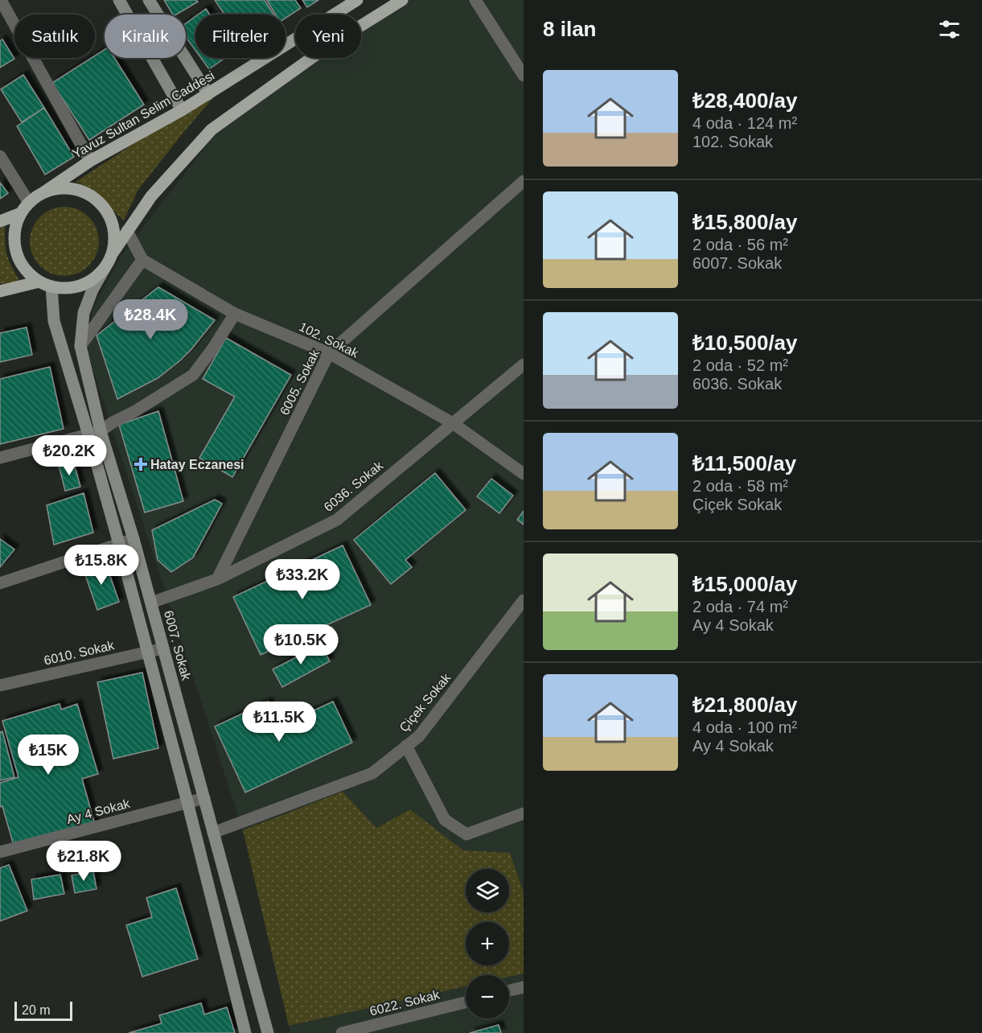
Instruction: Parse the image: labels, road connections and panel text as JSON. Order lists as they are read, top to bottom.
{
  "streets": {
    "main road": ["Yavuz Sultan Selim Caddesi"],
    "street": [
      "102. Sokak",
      "6005. Sokak",
      "6036. Sokak",
      "6007. Sokak",
      "6010. Sokak",
      "Çiçek Sokak",
      "Ay 4 Sokak",
      "6022. Sokak"
    ]
  },
  "crossings": [
    ["Yavuz Sultan Selim Caddesi", "6007. Sokak"],
    ["102. Sokak", "6005. Sokak"],
    ["102. Sokak", "6036. Sokak"],
    ["6005. Sokak", "6036. Sokak"],
    ["6036. Sokak", "6007. Sokak"],
    ["6007. Sokak", "6010. Sokak"],
    ["6007. Sokak", "Çiçek Sokak"],
    ["6007. Sokak", "Ay 4 Sokak"]
  ],
  "places": {
    "health": ["Hatay Eczanesi"]
  },
  "scale_bar": "20 m",
  "page": {
    "heading": "8 ilan",
    "chip": [
      "Satılık",
      "Kiralık",
      "Filtreler",
      "Yeni"
    ],
    "list": [
      {
        "name": "₺28,400/ay",
        "note": "4 oda · 124 m² · 102. Sokak"
      },
      {
        "name": "₺15,800/ay",
        "note": "2 oda · 56 m² · 6007. Sokak"
      },
      {
        "name": "₺10,500/ay",
        "note": "2 oda · 52 m² · 6036. Sokak"
      },
      {
        "name": "₺11,500/ay",
        "note": "2 oda · 58 m² · Çiçek Sokak"
      },
      {
        "name": "₺15,000/ay",
        "note": "2 oda · 74 m² · Ay 4 Sokak"
      },
      {
        "name": "₺21,800/ay",
        "note": "4 oda · 100 m² · Ay 4 Sokak"
      }
    ],
    "price": [
      "₺28.4K",
      "₺20.2K",
      "₺15.8K",
      "₺33.2K",
      "₺10.5K",
      "₺11.5K",
      "₺15K",
      "₺21.8K"
    ],
    "map_buttons": ["+", "−"],
    "scale": "20 m"
  }
}
